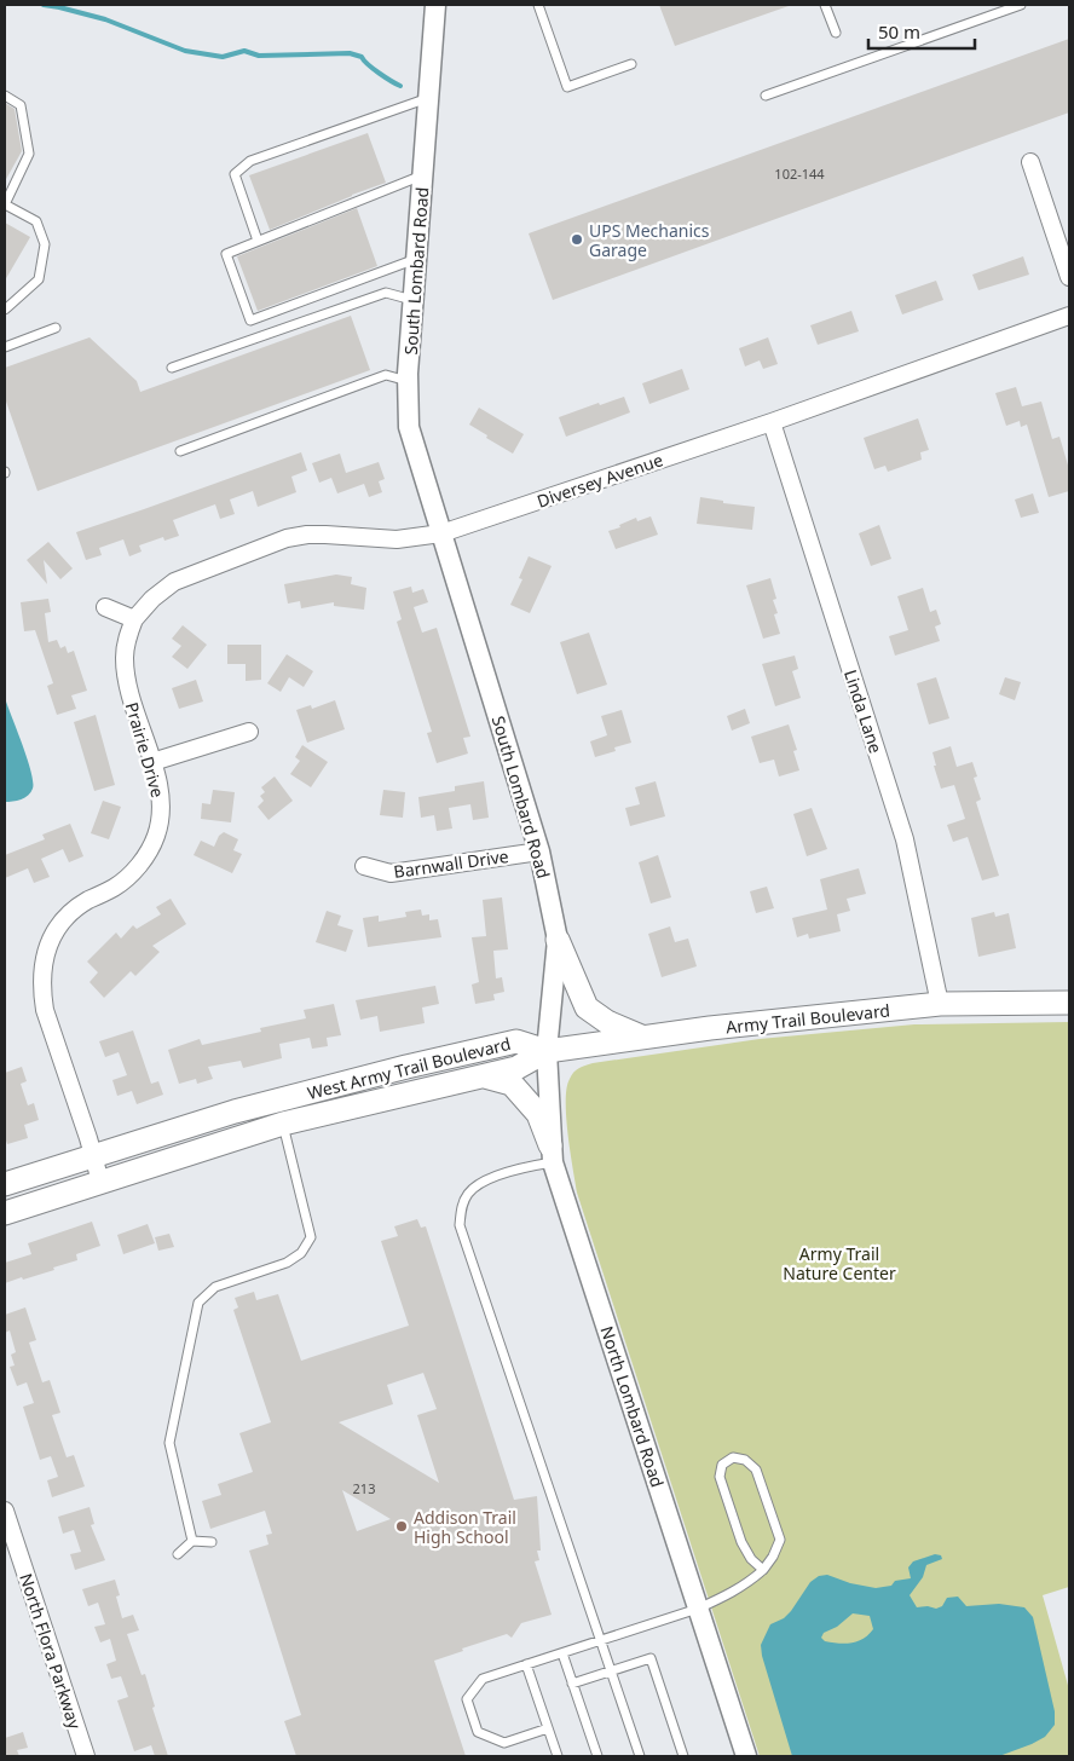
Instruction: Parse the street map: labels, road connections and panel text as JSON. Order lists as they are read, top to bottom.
{
  "streets": {
    "main road": ["Army Trail Boulevard", "West Army Trail Boulevard"],
    "street": [
      "South Lombard Road",
      "Diversey Avenue",
      "Linda Lane",
      "Prairie Drive",
      "Barnwall Drive",
      "North Lombard Road",
      "North Flora Parkway"
    ]
  },
  "crossings": [
    ["South Lombard Road", "Diversey Avenue"],
    ["South Lombard Road", "Barnwall Drive"],
    ["South Lombard Road", "Army Trail Boulevard"],
    ["South Lombard Road", "West Army Trail Boulevard"],
    ["South Lombard Road", "North Lombard Road"],
    ["Diversey Avenue", "Linda Lane"],
    ["Diversey Avenue", "Prairie Drive"],
    ["Linda Lane", "Army Trail Boulevard"],
    ["Prairie Drive", "West Army Trail Boulevard"],
    ["Army Trail Boulevard", "West Army Trail Boulevard"],
    ["Army Trail Boulevard", "North Lombard Road"],
    ["West Army Trail Boulevard", "North Lombard Road"]
  ],
  "parks": ["Army Trail Nature Center"],
  "places": ["UPS Mechanics Garage", "Addison Trail High School"],
  "house_numbers": ["102-144", "213"],
  "scale_bar": "50 m"
}
